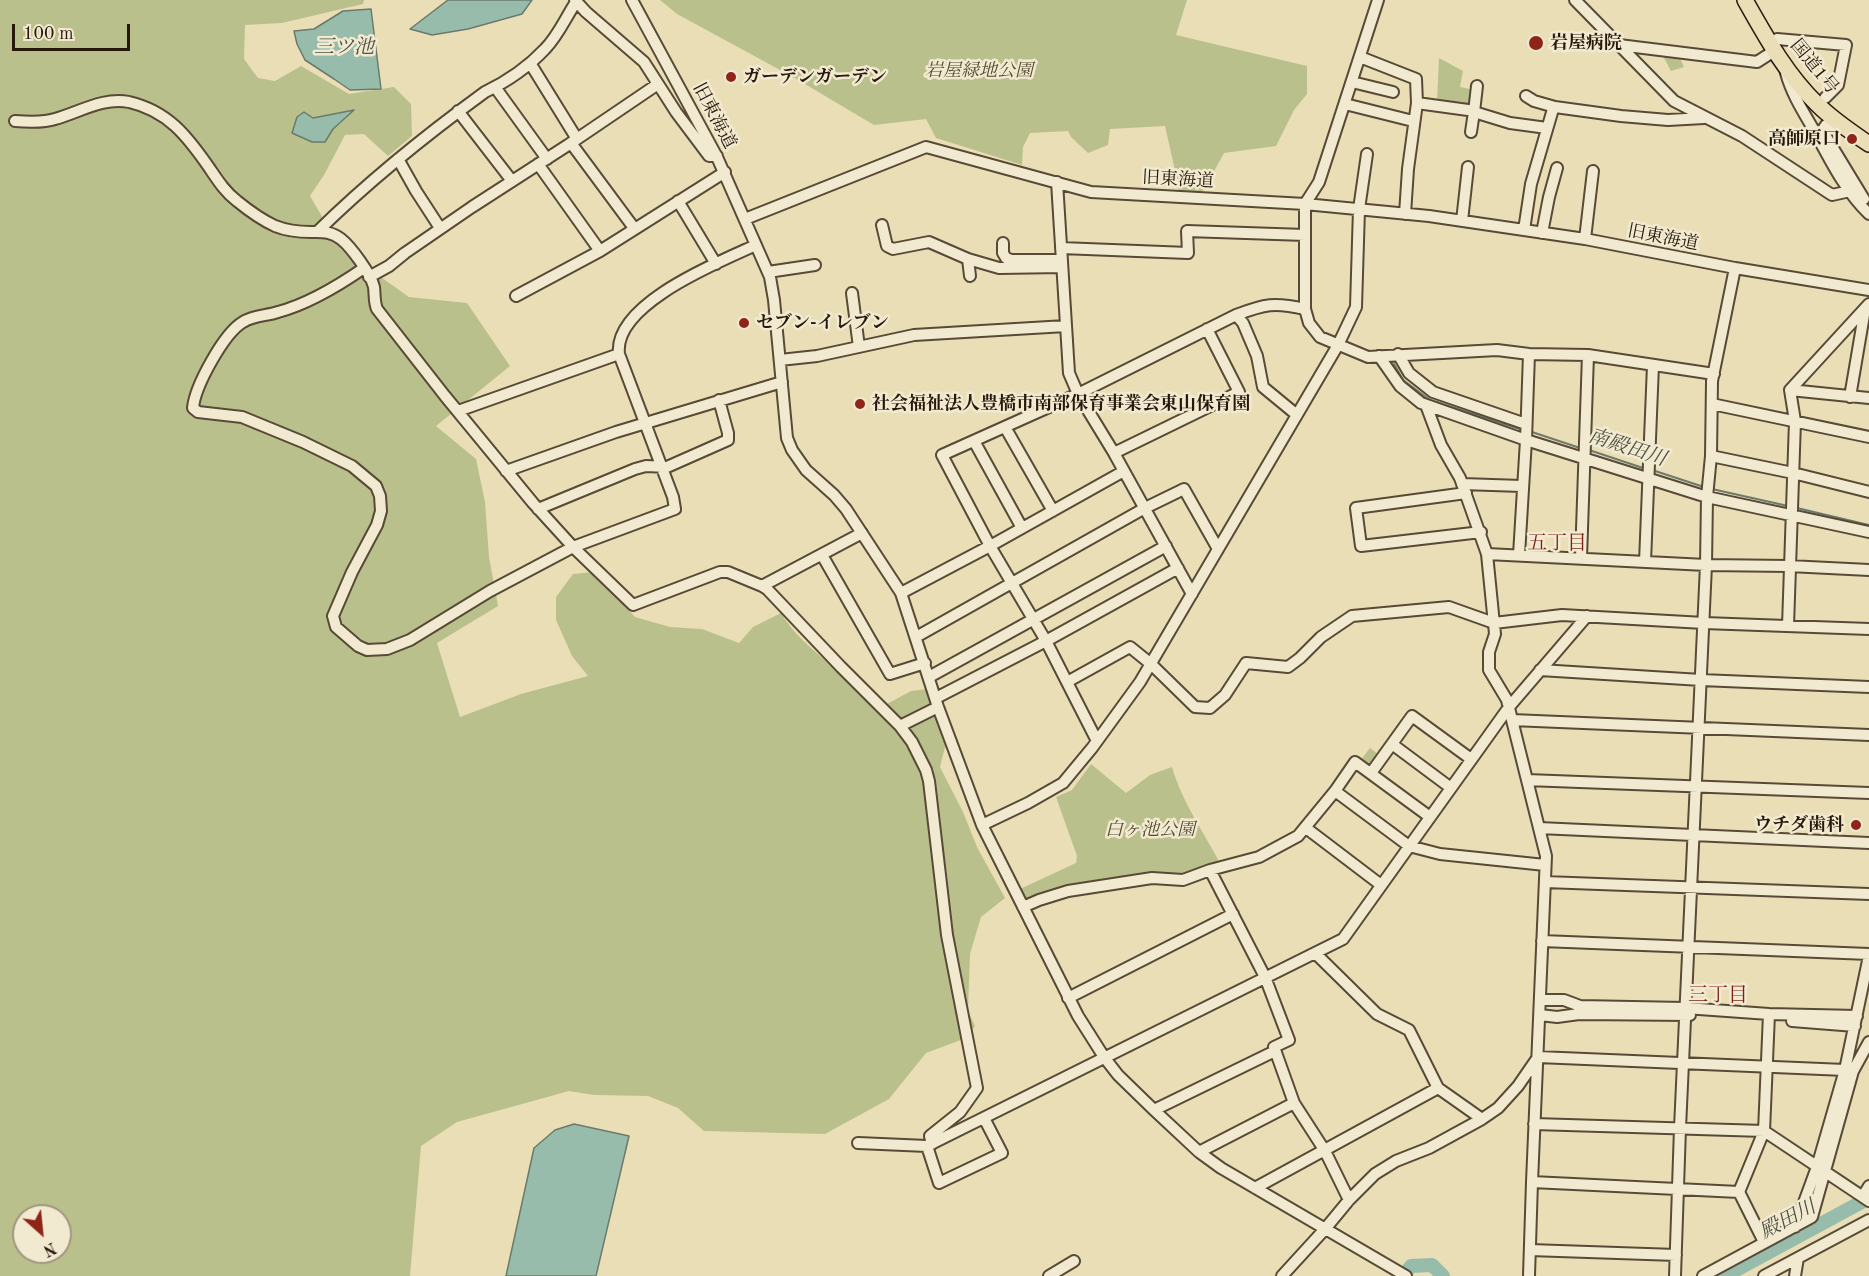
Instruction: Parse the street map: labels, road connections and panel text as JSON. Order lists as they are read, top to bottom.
{
  "streets": {
    "highway": ["国道1号"],
    "street": ["旧東海道"]
  },
  "districts": ["五丁目", "三丁目"],
  "water": ["三ツ池", "南殿田川", "殿田川"],
  "parks": ["岩屋緑地公園", "白ヶ池公園"],
  "places": [
    "岩屋病院",
    "ガーデンガーデン",
    "高師原口",
    "セブン-イレブン",
    "社会福祉法人豊橋市南部保育事業会東山保育園",
    "ウチダ歯科"
  ],
  "scale_bar": "100 m",
  "north": "bottom right"
}
